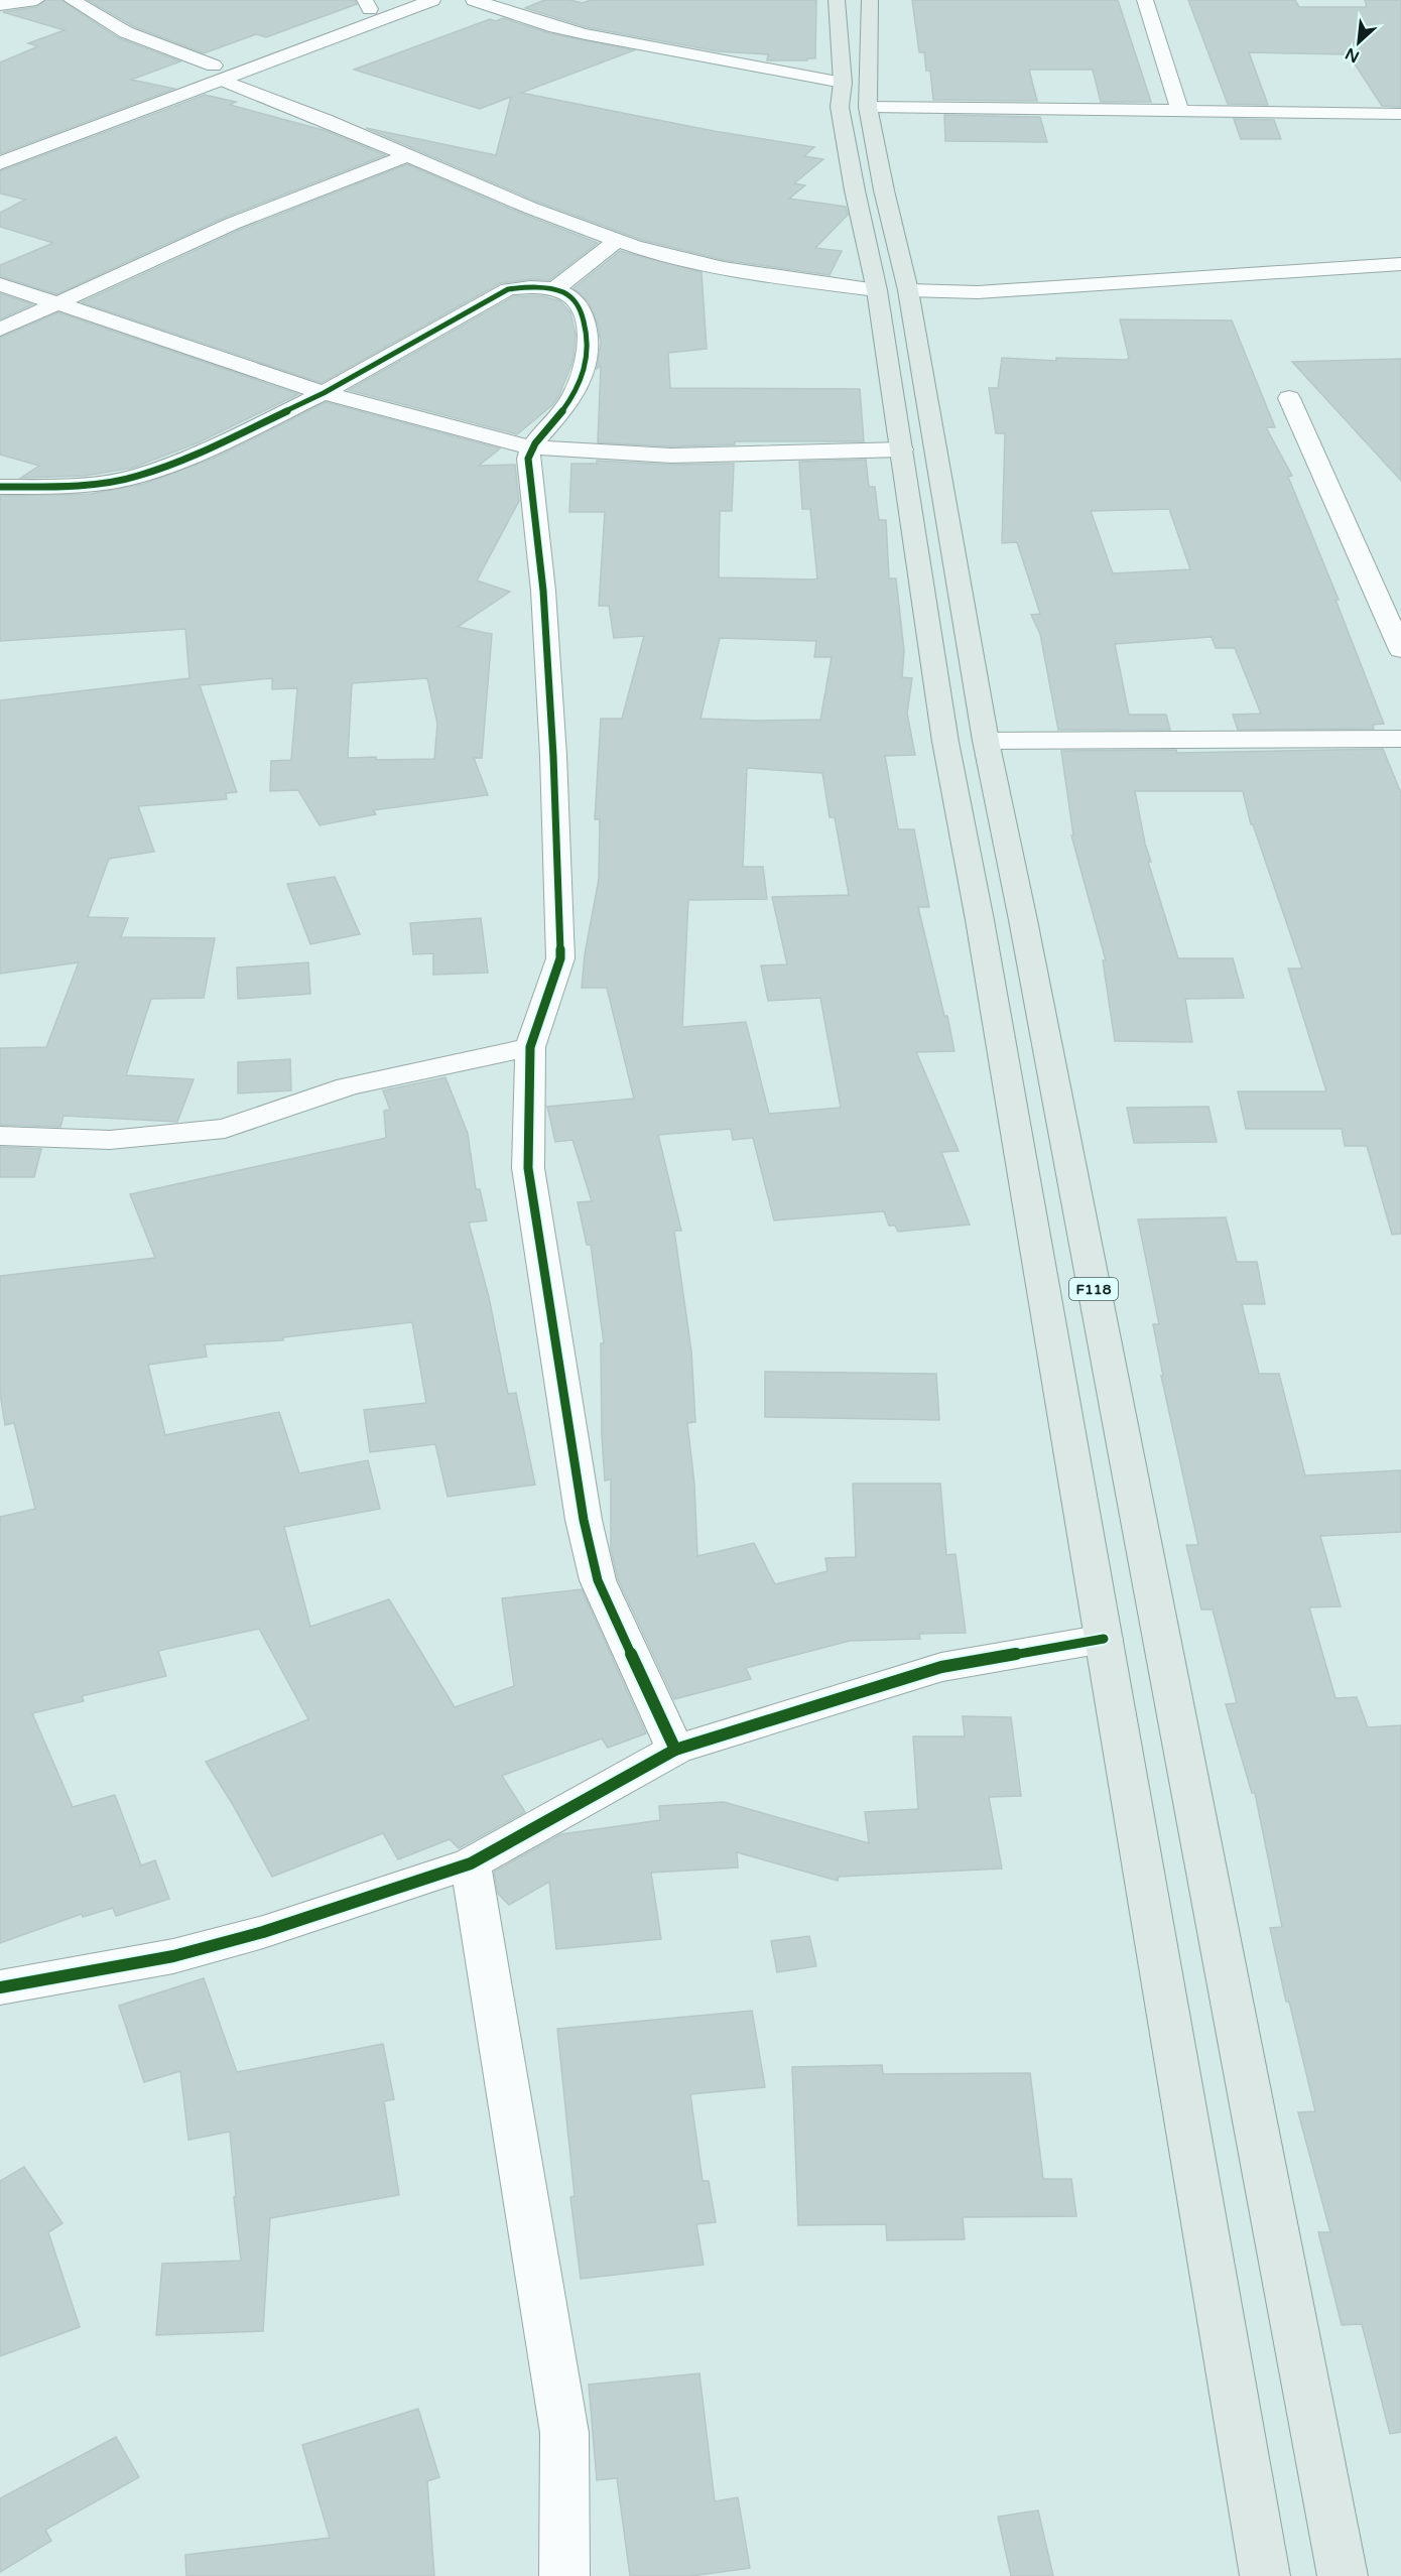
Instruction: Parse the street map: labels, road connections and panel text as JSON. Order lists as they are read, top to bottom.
{
  "streets": {
    "main road": ["F118"]
  },
  "north": "bottom left"
}
